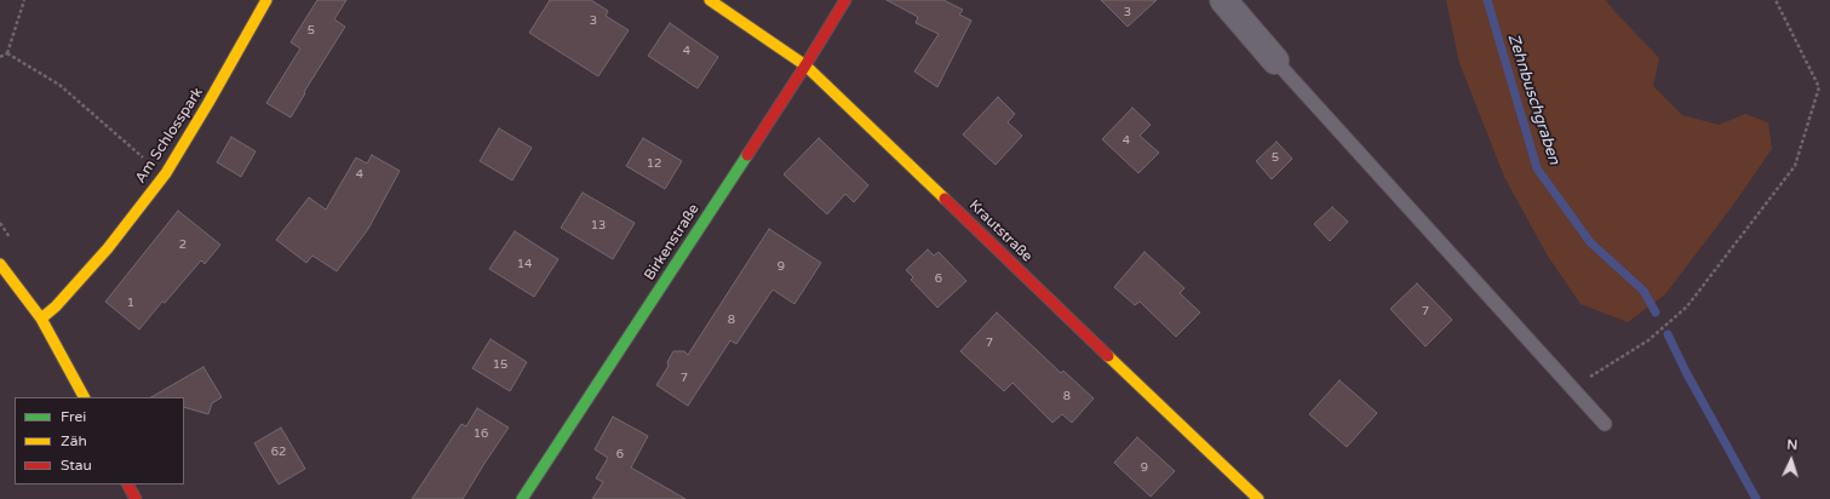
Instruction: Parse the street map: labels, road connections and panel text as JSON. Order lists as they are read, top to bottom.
{
  "streets": {
    "street": ["Am Schlosspark", "Krautstraße", "Birkenstraße"]
  },
  "crossings": [
    ["Krautstraße", "Birkenstraße"]
  ],
  "water": ["Zehnbuschgraben"],
  "house_numbers": [
    "3",
    "3",
    "5",
    "4",
    "4",
    "5",
    "12",
    "4",
    "13",
    "2",
    "14",
    "9",
    "6",
    "1",
    "7",
    "8",
    "7",
    "15",
    "7",
    "8",
    "16",
    "62",
    "6",
    "9"
  ],
  "legend": ["Frei", "Zäh", "Stau"],
  "north": "top"
}
